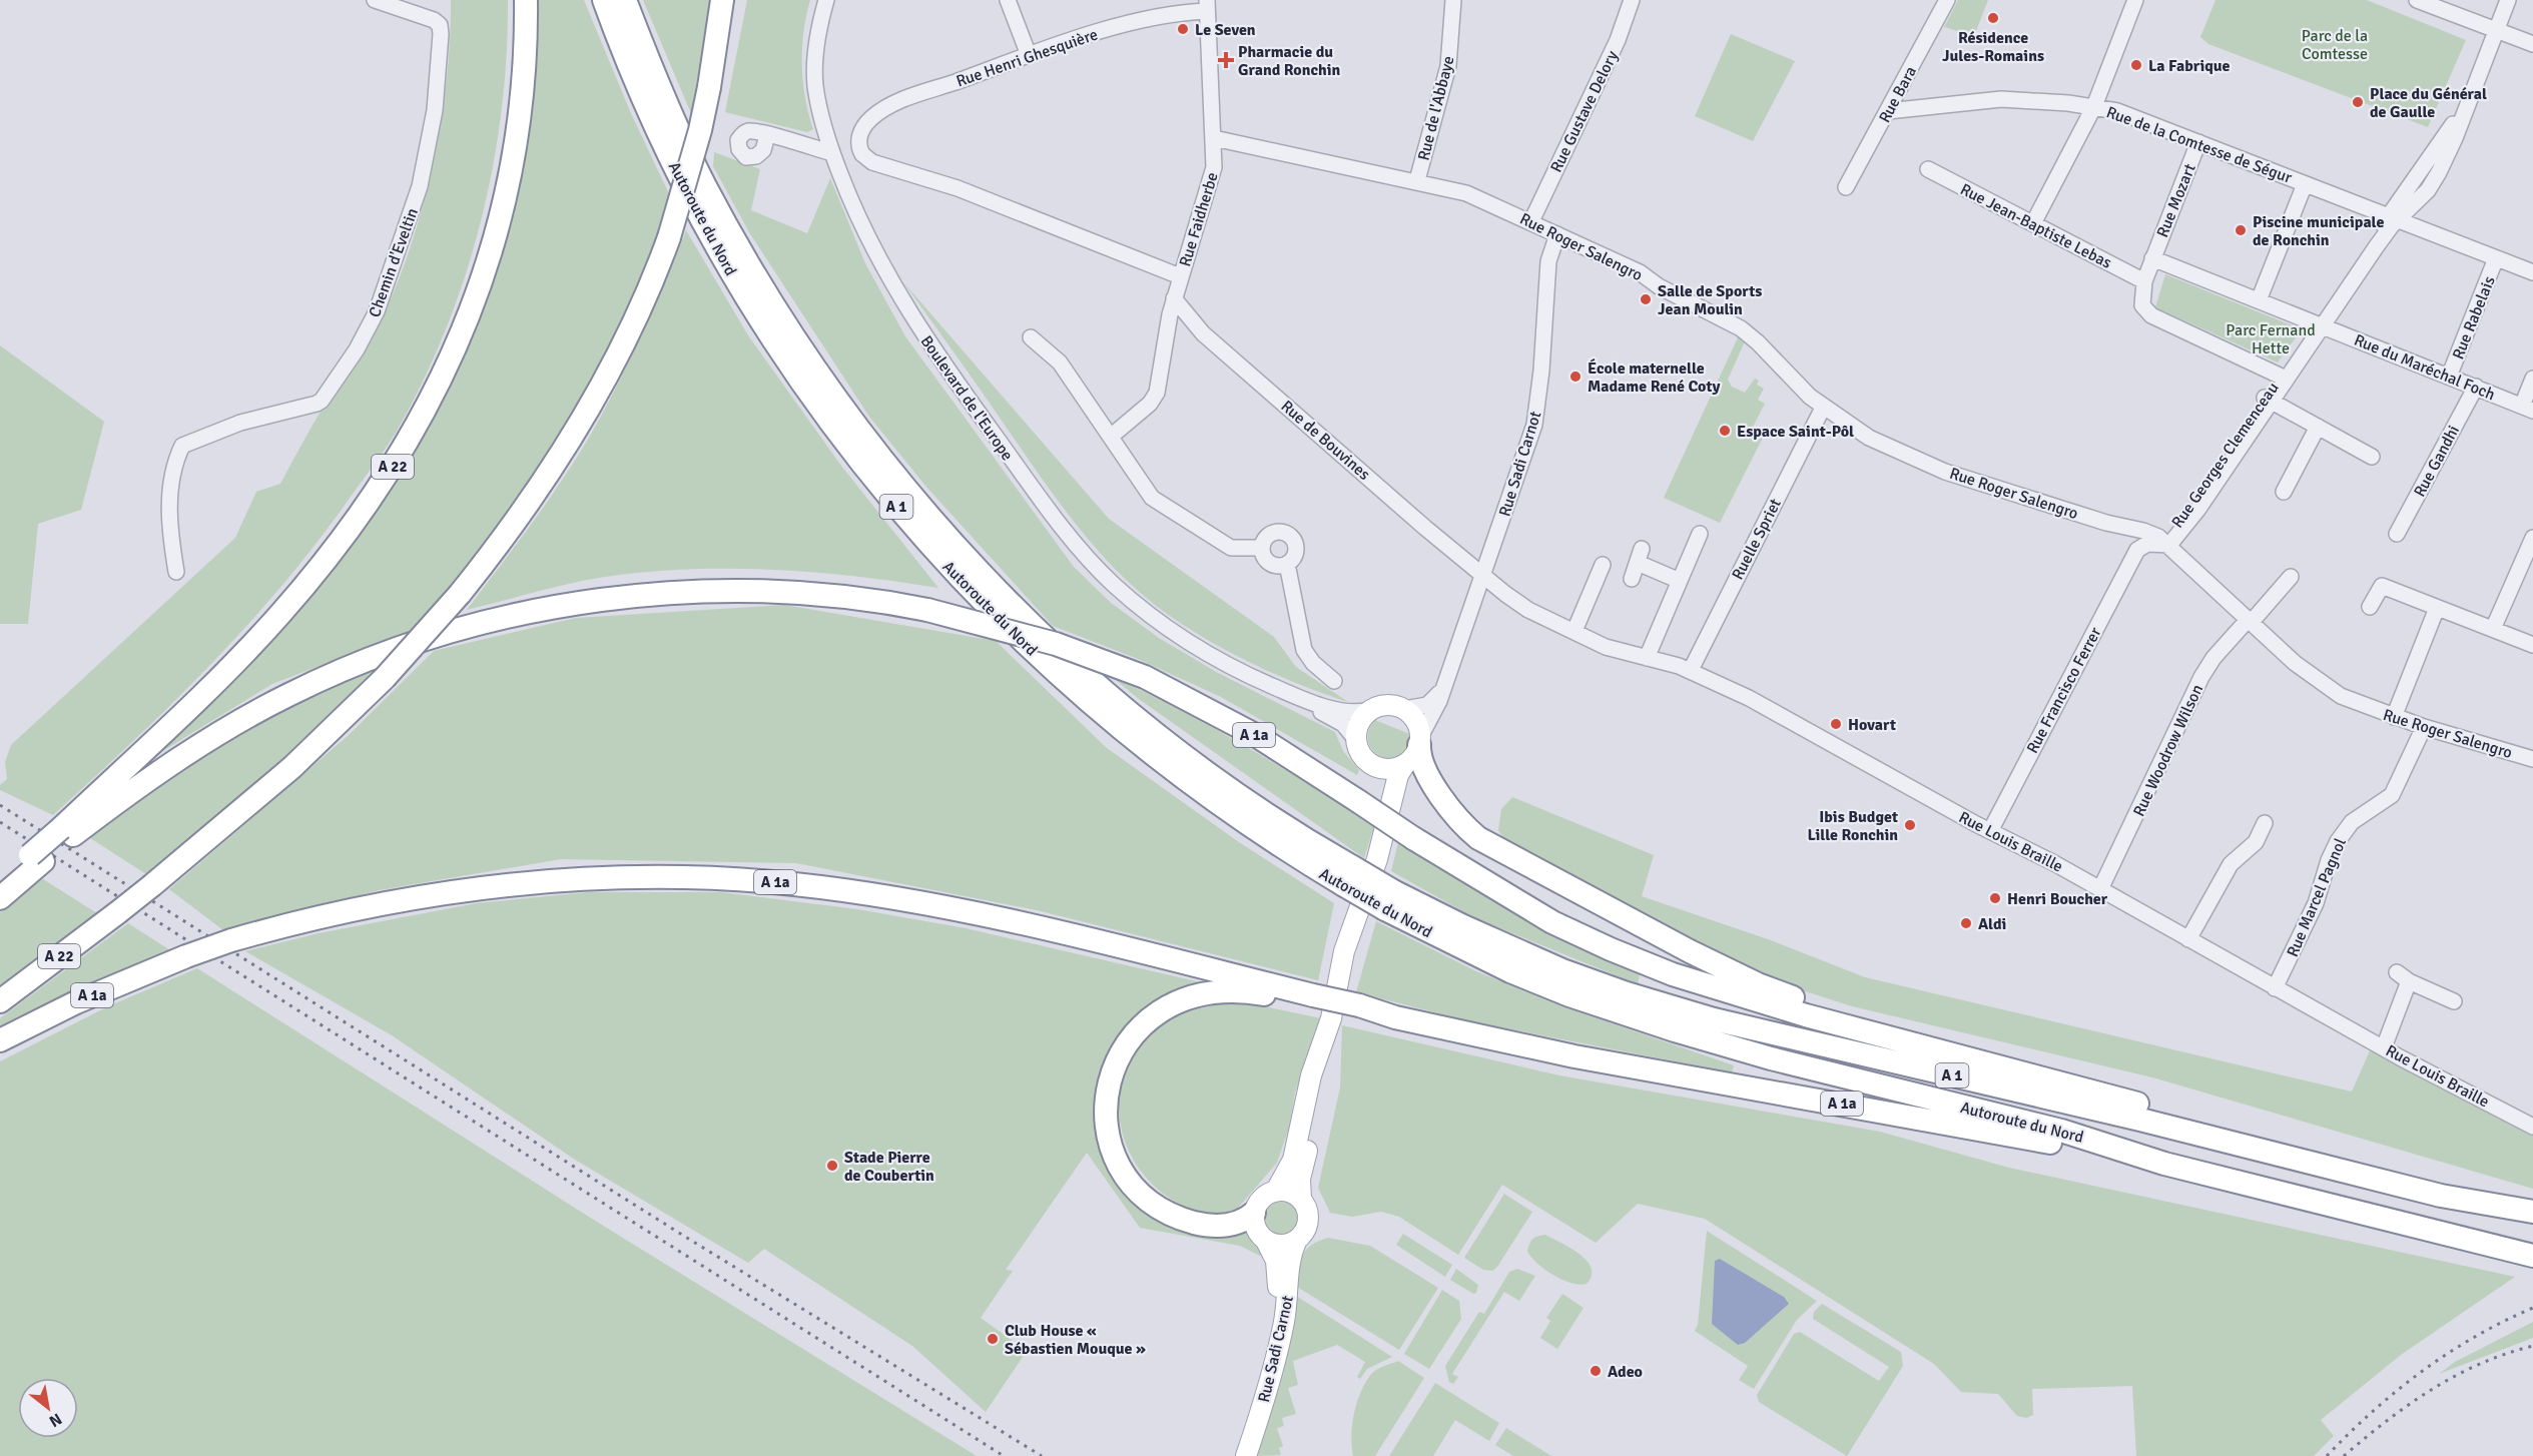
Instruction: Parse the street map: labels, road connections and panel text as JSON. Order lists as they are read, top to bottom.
{
  "streets": {
    "highway": [
      "Autoroute du Nord",
      "A 22",
      "A 1",
      "A 1a"
    ],
    "main road": ["Rue Sadi Carnot"],
    "street": [
      "Rue Henri Ghesquière",
      "Rue Bara",
      "Rue de l'Abbaye",
      "Rue Gustave Delory",
      "Rue de la Comtesse de Ségur",
      "Rue Mozart",
      "Rue Faidherbe",
      "Rue Jean-Baptiste Lebas",
      "Rue Roger Salengro",
      "Chemin d'Eveltin",
      "Rue Rabelais",
      "Rue du Maréchal Foch",
      "Boulevard de l'Europe",
      "Rue de Bouvines",
      "Rue Georges Clemenceau",
      "Rue Gandhi",
      "Ruelle Spriet",
      "Rue Francisco Ferrer",
      "Rue Woodrow Wilson",
      "Rue Louis Braille",
      "Rue Marcel Pagnol"
    ]
  },
  "crossings": [
    ["Rue Henri Ghesquière", "Rue Faidherbe"],
    ["Rue Bara", "Rue de la Comtesse de Ségur"],
    ["Rue de l'Abbaye", "Rue Roger Salengro"],
    ["Rue Gustave Delory", "Rue Roger Salengro"],
    ["Rue de la Comtesse de Ségur", "Rue Mozart"],
    ["Rue de la Comtesse de Ségur", "Rue Rabelais"],
    ["Rue de la Comtesse de Ségur", "Rue Georges Clemenceau"],
    ["Rue Mozart", "Rue Jean-Baptiste Lebas"],
    ["Rue Mozart", "Rue du Maréchal Foch"],
    ["Autoroute du Nord", "A 1a"],
    ["Rue Faidherbe", "Rue Roger Salengro"],
    ["Rue Faidherbe", "Rue de Bouvines"],
    ["Rue Roger Salengro", "Rue Georges Clemenceau"],
    ["Rue Roger Salengro", "Rue Sadi Carnot"],
    ["Rue Roger Salengro", "Ruelle Spriet"],
    ["Rue Roger Salengro", "Rue Francisco Ferrer"],
    ["Rue Roger Salengro", "Rue Woodrow Wilson"],
    ["Rue Roger Salengro", "Rue Marcel Pagnol"],
    ["Rue Rabelais", "Rue du Maréchal Foch"],
    ["Rue du Maréchal Foch", "Rue Georges Clemenceau"],
    ["Rue du Maréchal Foch", "Rue Gandhi"],
    ["Boulevard de l'Europe", "Rue Sadi Carnot"],
    ["Rue de Bouvines", "Rue Sadi Carnot"],
    ["Rue de Bouvines", "Rue Louis Braille"],
    ["Rue Sadi Carnot", "Rue Louis Braille"],
    ["A 22", "A 1a"],
    ["Ruelle Spriet", "Rue Louis Braille"],
    ["Rue Francisco Ferrer", "Rue Louis Braille"],
    ["Rue Woodrow Wilson", "Rue Louis Braille"],
    ["Rue Louis Braille", "Rue Marcel Pagnol"]
  ],
  "parks": ["Parc de la Comtesse", "Parc Fernand Hette"],
  "places": {
    "other": [
      "Résidence Jules-Romains",
      "Le Seven",
      "La Fabrique",
      "Place du Général de Gaulle",
      "Piscine municipale de Ronchin",
      "Salle de Sports Jean Moulin",
      "École maternelle Madame René Coty",
      "Espace Saint-Pôl",
      "Hovart",
      "Ibis Budget Lille Ronchin",
      "Henri Boucher",
      "Aldi",
      "Stade Pierre de Coubertin",
      "Club House « Sébastien Mouque »",
      "Adeo"
    ],
    "health": ["Pharmacie du Grand Ronchin"]
  },
  "north": "bottom right"
}
